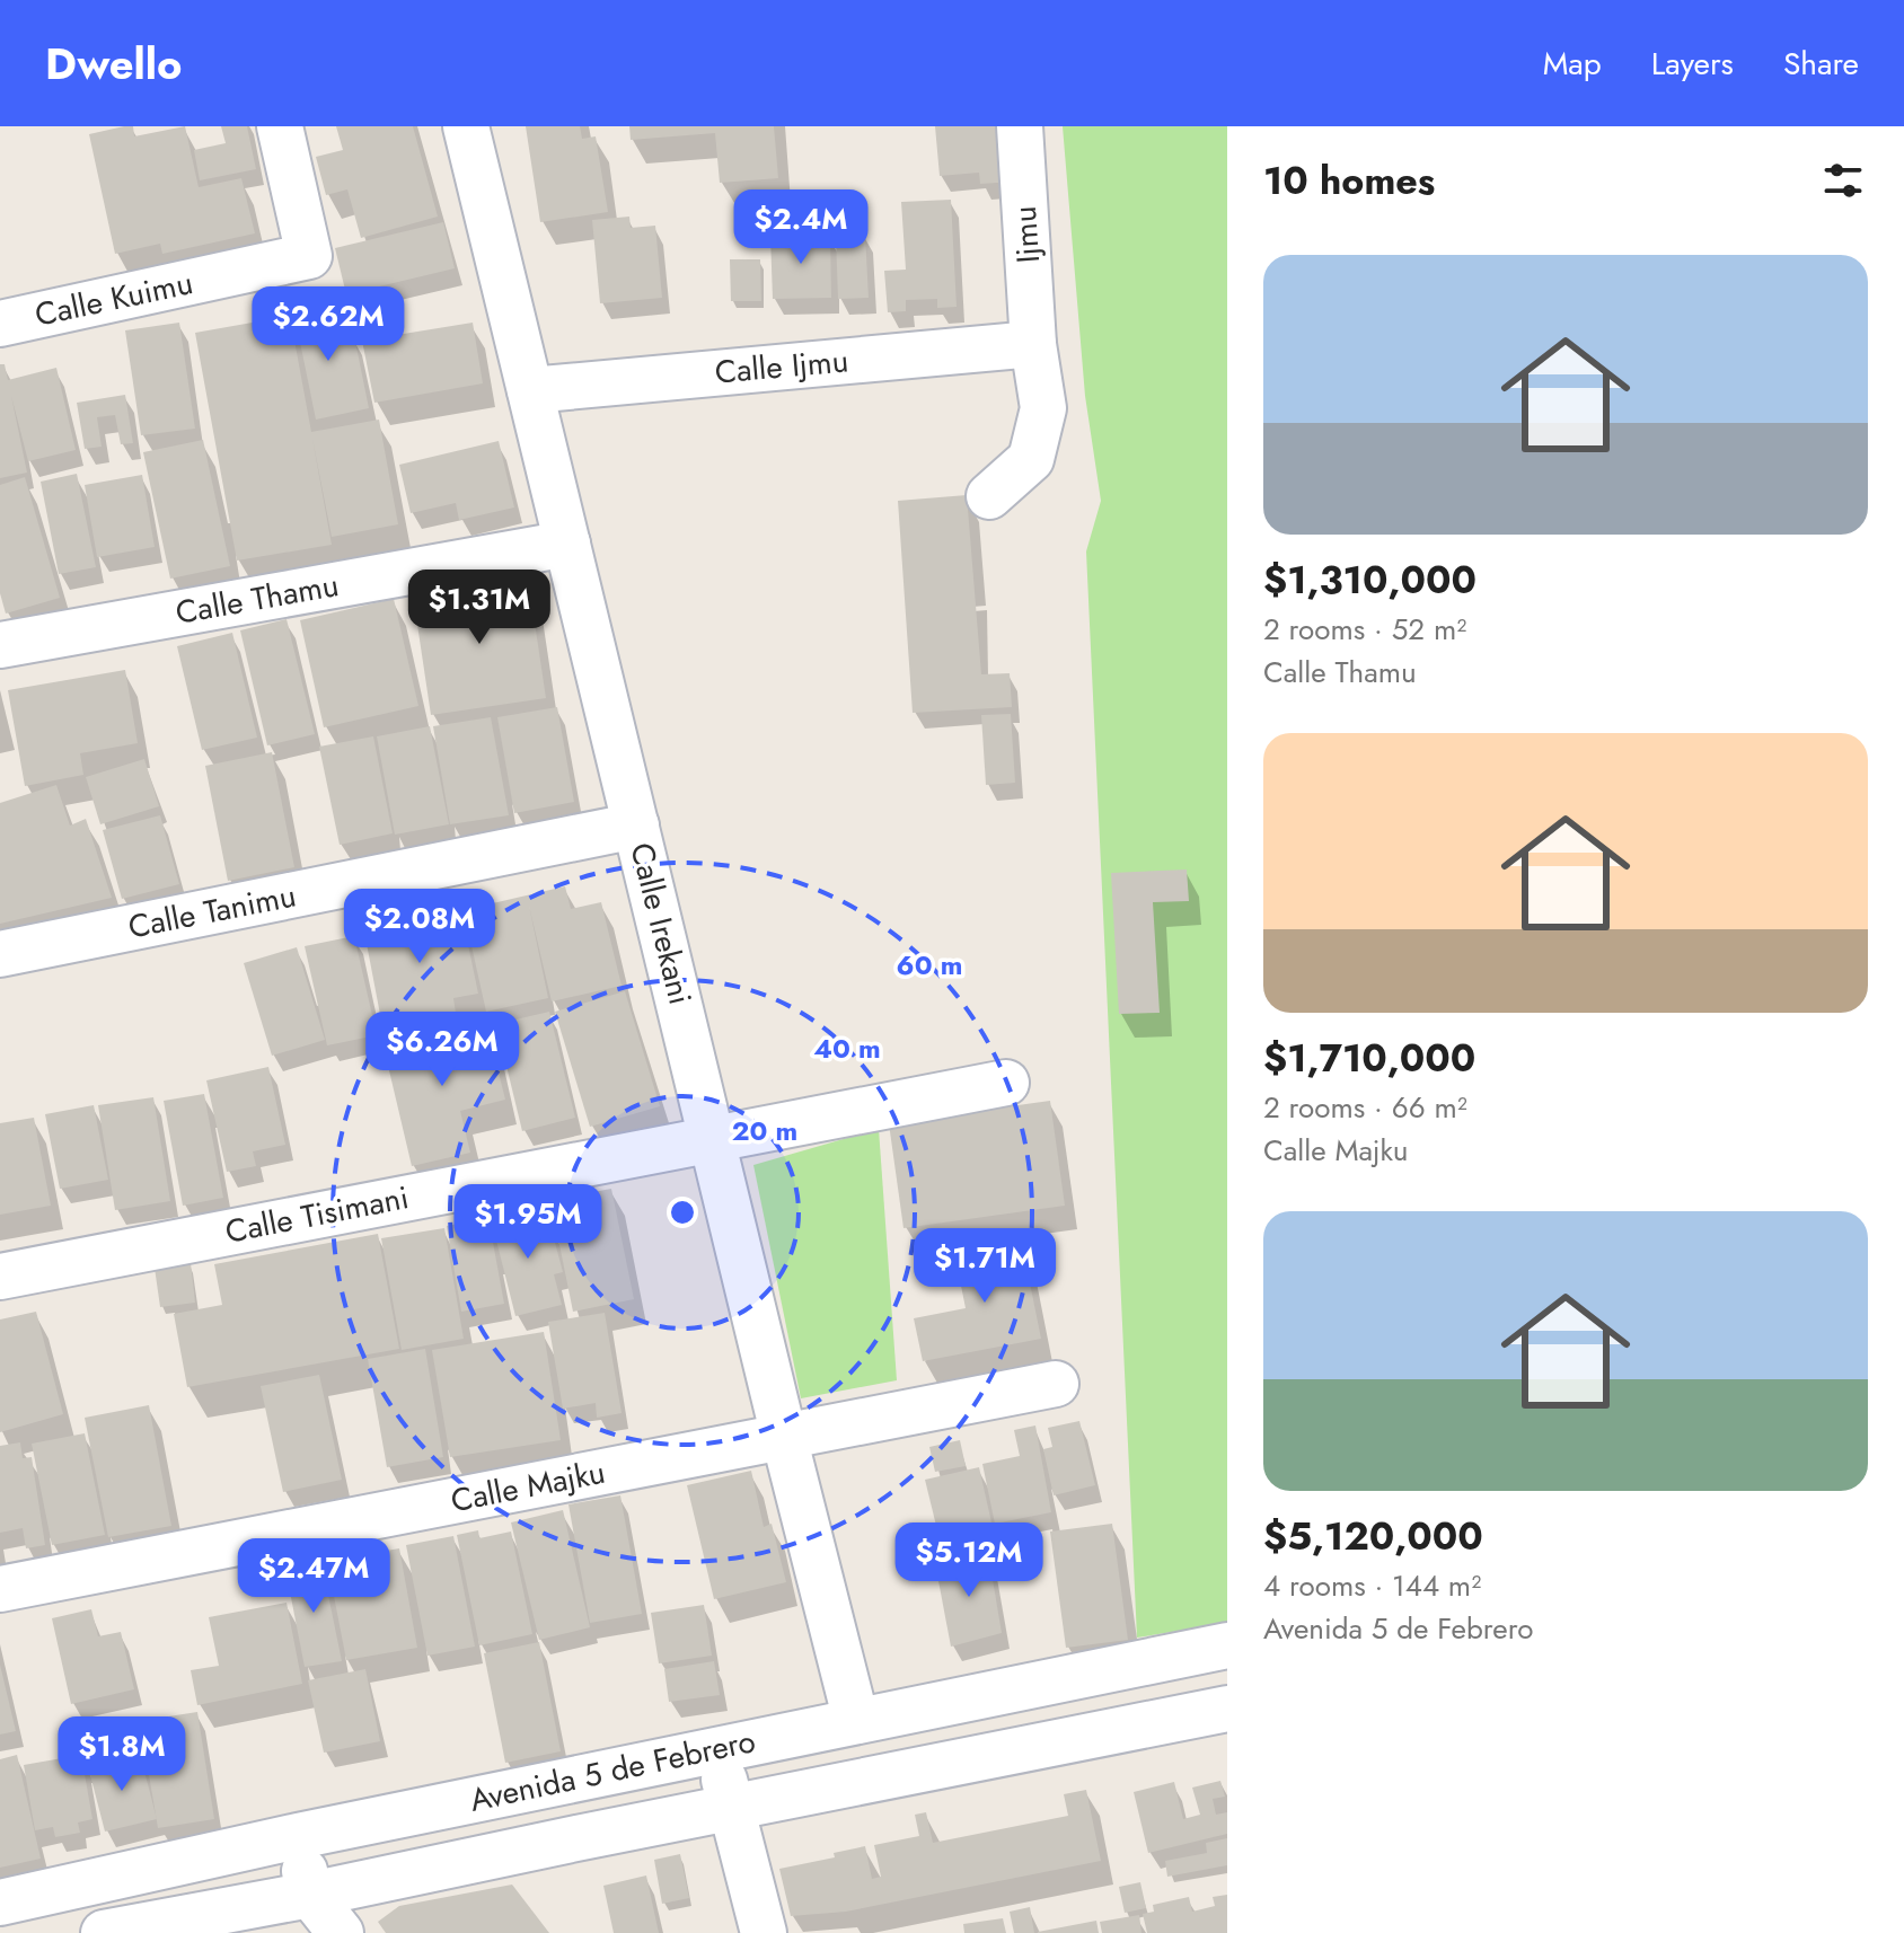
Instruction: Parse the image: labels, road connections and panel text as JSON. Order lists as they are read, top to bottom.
{
  "streets": {
    "street": [
      "Ijmu",
      "Calle Kuimu",
      "Calle Ijmu",
      "Calle Thamu",
      "Calle Tanimu",
      "Calle Irekani",
      "Calle Tisimani",
      "Calle Majku",
      "Avenida 5 de Febrero"
    ]
  },
  "crossings": [
    ["Ijmu", "Calle Ijmu"],
    ["Calle Ijmu", "Calle Irekani"],
    ["Calle Thamu", "Calle Irekani"],
    ["Calle Tanimu", "Calle Irekani"],
    ["Calle Irekani", "Calle Tisimani"],
    ["Calle Irekani", "Calle Majku"],
    ["Calle Irekani", "Avenida 5 de Febrero"]
  ],
  "page": {
    "header": "Dwello",
    "nav": ["Map", "Layers", "Share"],
    "heading": "10 homes",
    "price": [
      "$2.4M",
      "$2.62M",
      "$1.31M",
      "$2.08M",
      "$6.26M",
      "$1.95M",
      "$1.71M",
      "$5.12M",
      "$2.47M",
      "$1.8M"
    ],
    "list": [
      {
        "name": "$1,310,000",
        "note": "2 rooms · 52 m² · Calle Thamu"
      },
      {
        "name": "$1,710,000",
        "note": "2 rooms · 66 m² · Calle Majku"
      },
      {
        "name": "$5,120,000",
        "note": "4 rooms · 144 m² · Avenida 5 de Febrero"
      }
    ]
  },
  "rings": ["60 m", "40 m", "20 m"]
}
